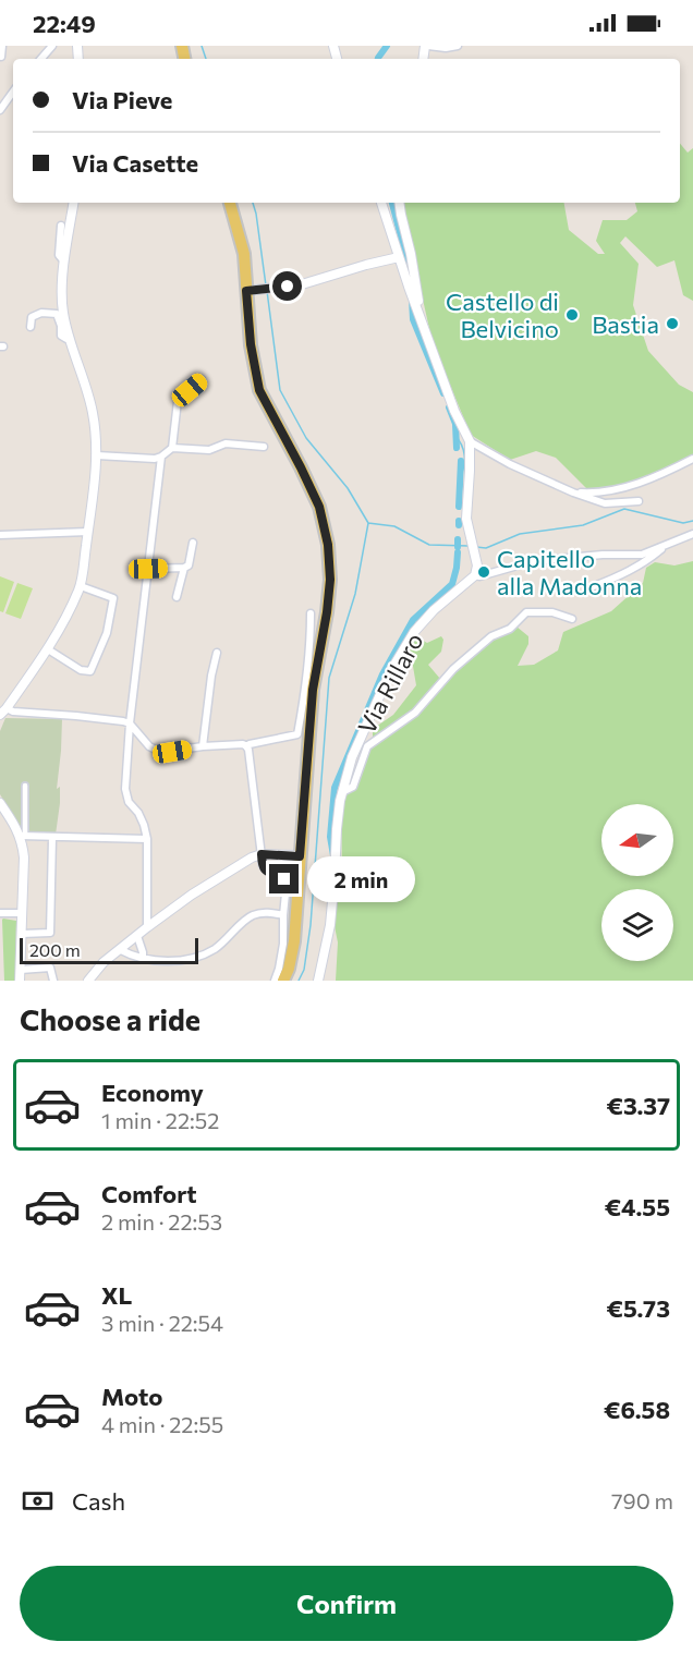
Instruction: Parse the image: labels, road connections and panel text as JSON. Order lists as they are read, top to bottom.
{
  "streets": {
    "street": ["Via Rillaro"]
  },
  "places": ["Castello di Belvicino", "Bastia", "Capitello alla Madonna"],
  "scale_bar": "200 m",
  "north": "left",
  "page": {
    "status": "22:49",
    "banner": ["Via Pieve", "Via Casette"],
    "bubble": "2 min",
    "scale": "200 m",
    "heading": "Choose a ride",
    "list": [
      {
        "name": "Economy",
        "note": "1 min · 22:52",
        "value": "€3.37"
      },
      {
        "name": "Comfort",
        "note": "2 min · 22:53",
        "value": "€4.55"
      },
      {
        "name": "XL",
        "note": "3 min · 22:54",
        "value": "€5.73"
      },
      {
        "name": "Moto",
        "note": "4 min · 22:55",
        "value": "€6.58"
      }
    ],
    "pay": ["Cash", "790 m"],
    "buttons": "Confirm"
  }
}
